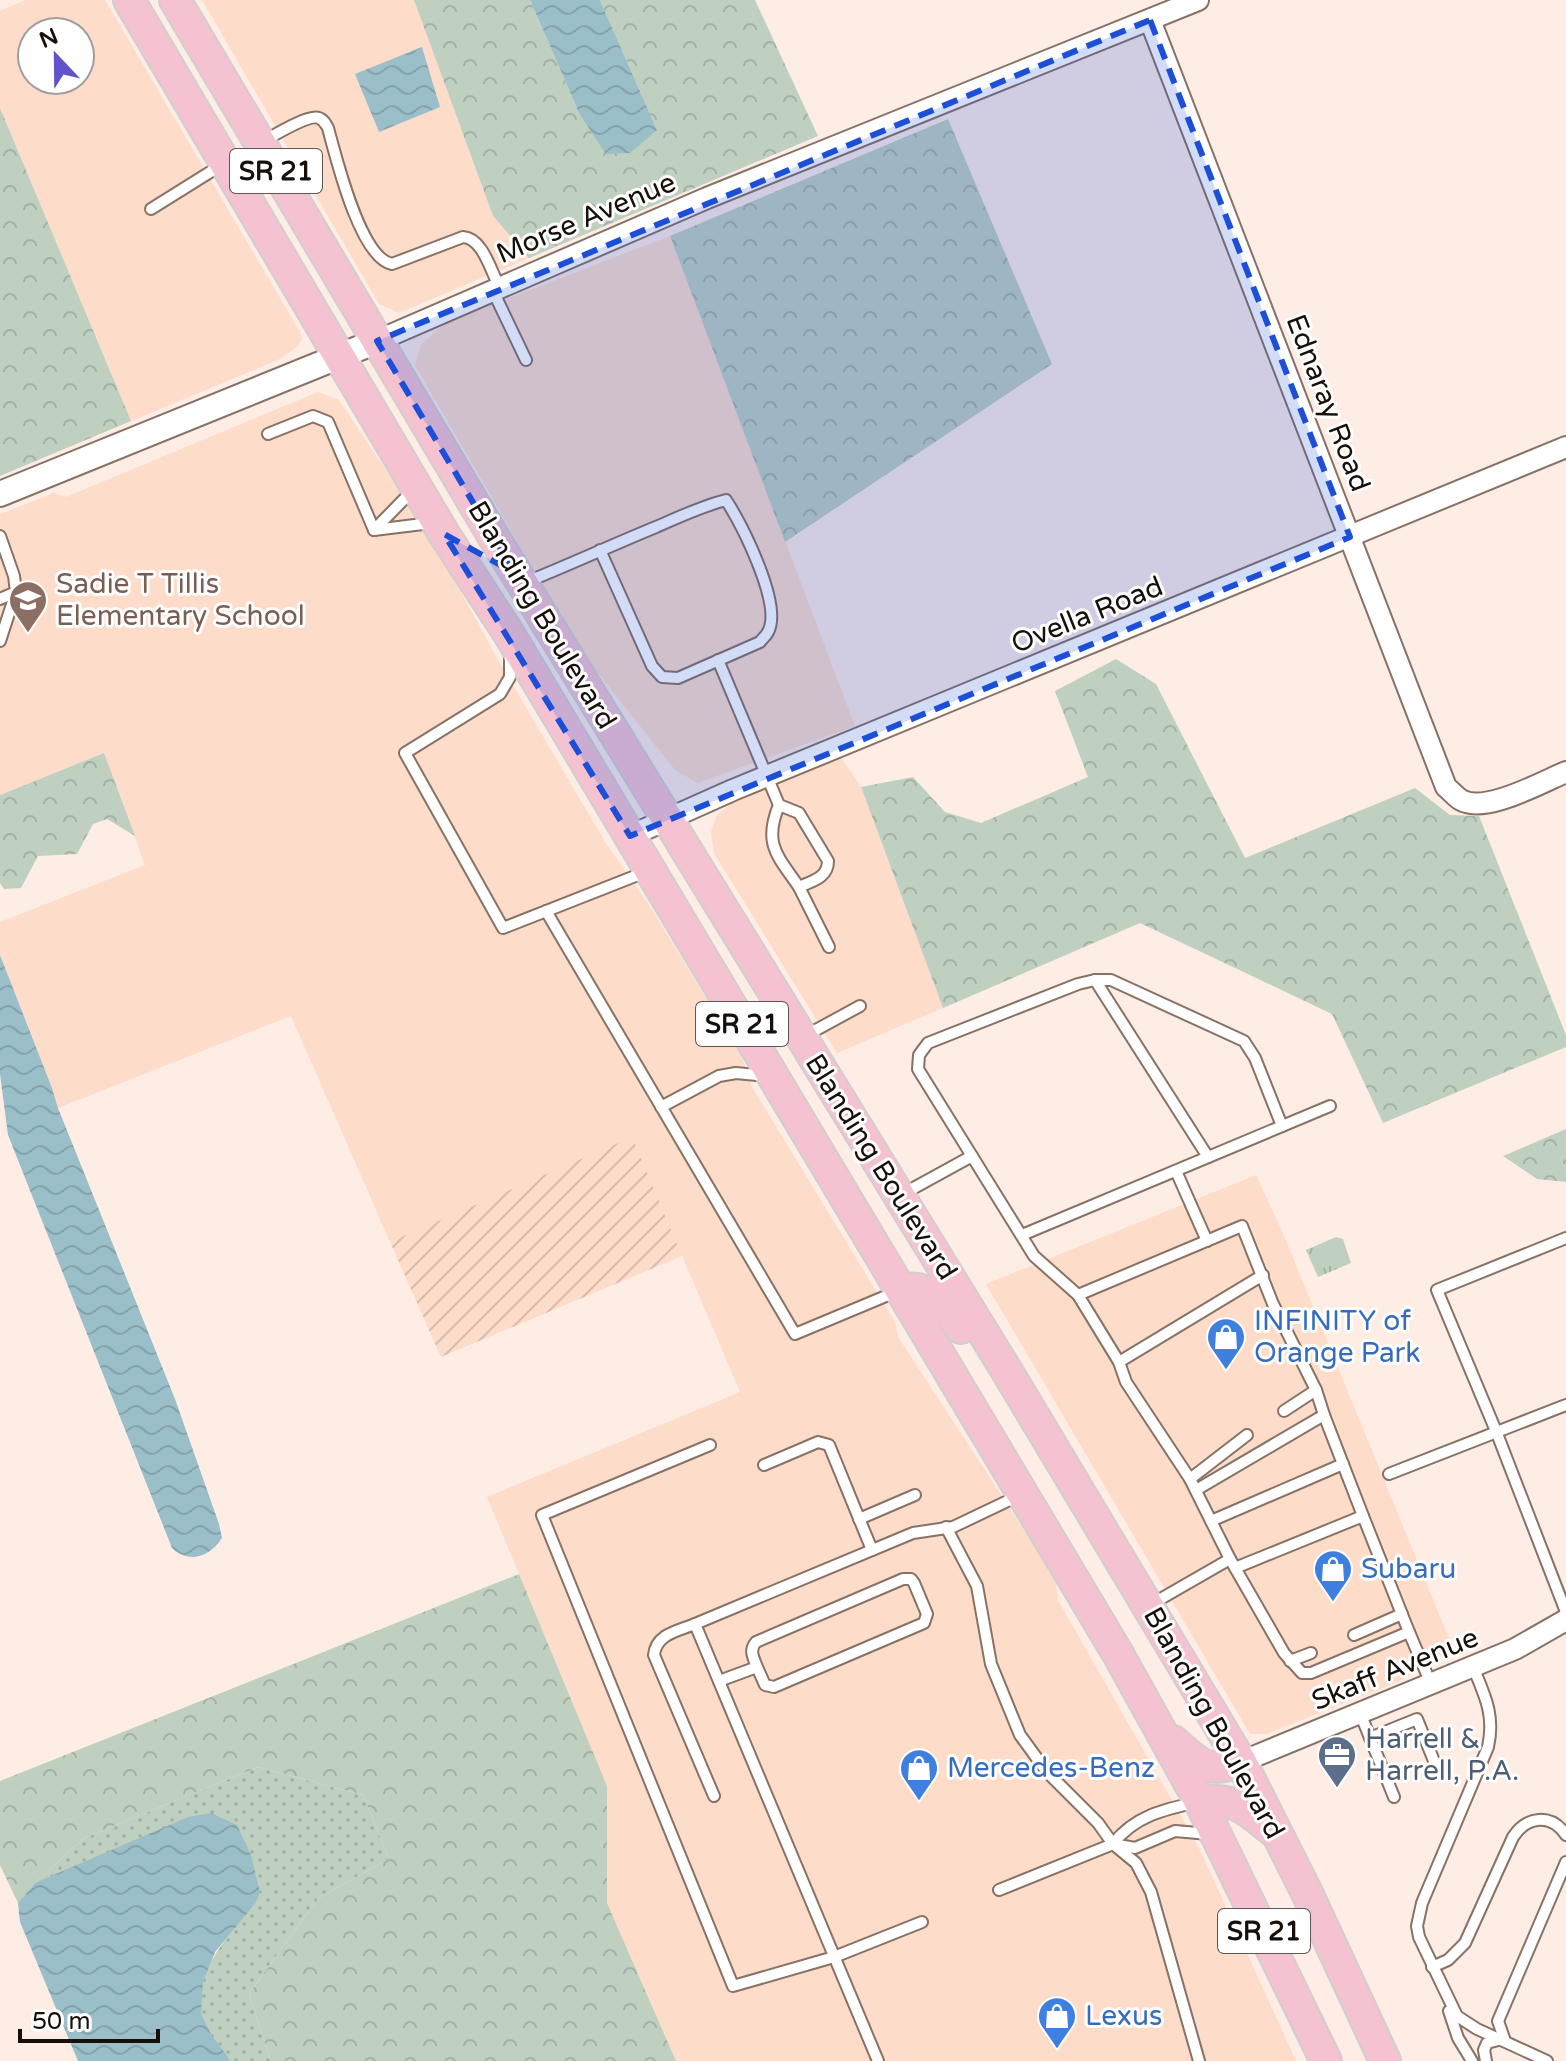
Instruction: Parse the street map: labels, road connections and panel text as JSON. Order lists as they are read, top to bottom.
{
  "streets": {
    "main road": ["SR 21", "Blanding Boulevard"],
    "street": [
      "Morse Avenue",
      "Ednaray Road",
      "Ovella Road",
      "Skaff Avenue"
    ]
  },
  "crossings": [
    ["Morse Avenue", "Ednaray Road"],
    ["Morse Avenue", "Blanding Boulevard"],
    ["Ednaray Road", "Ovella Road"],
    ["Blanding Boulevard", "Ovella Road"],
    ["Blanding Boulevard", "Skaff Avenue"]
  ],
  "places": {
    "school or university": ["Sadie T Tillis Elementary School"],
    "shop": [
      "INFINITY of Orange Park",
      "Subaru",
      "Mercedes-Benz",
      "Lexus"
    ],
    "office": ["Harrell & Harrell, P.A."]
  },
  "scale_bar": "50 m",
  "north": "top"
}
